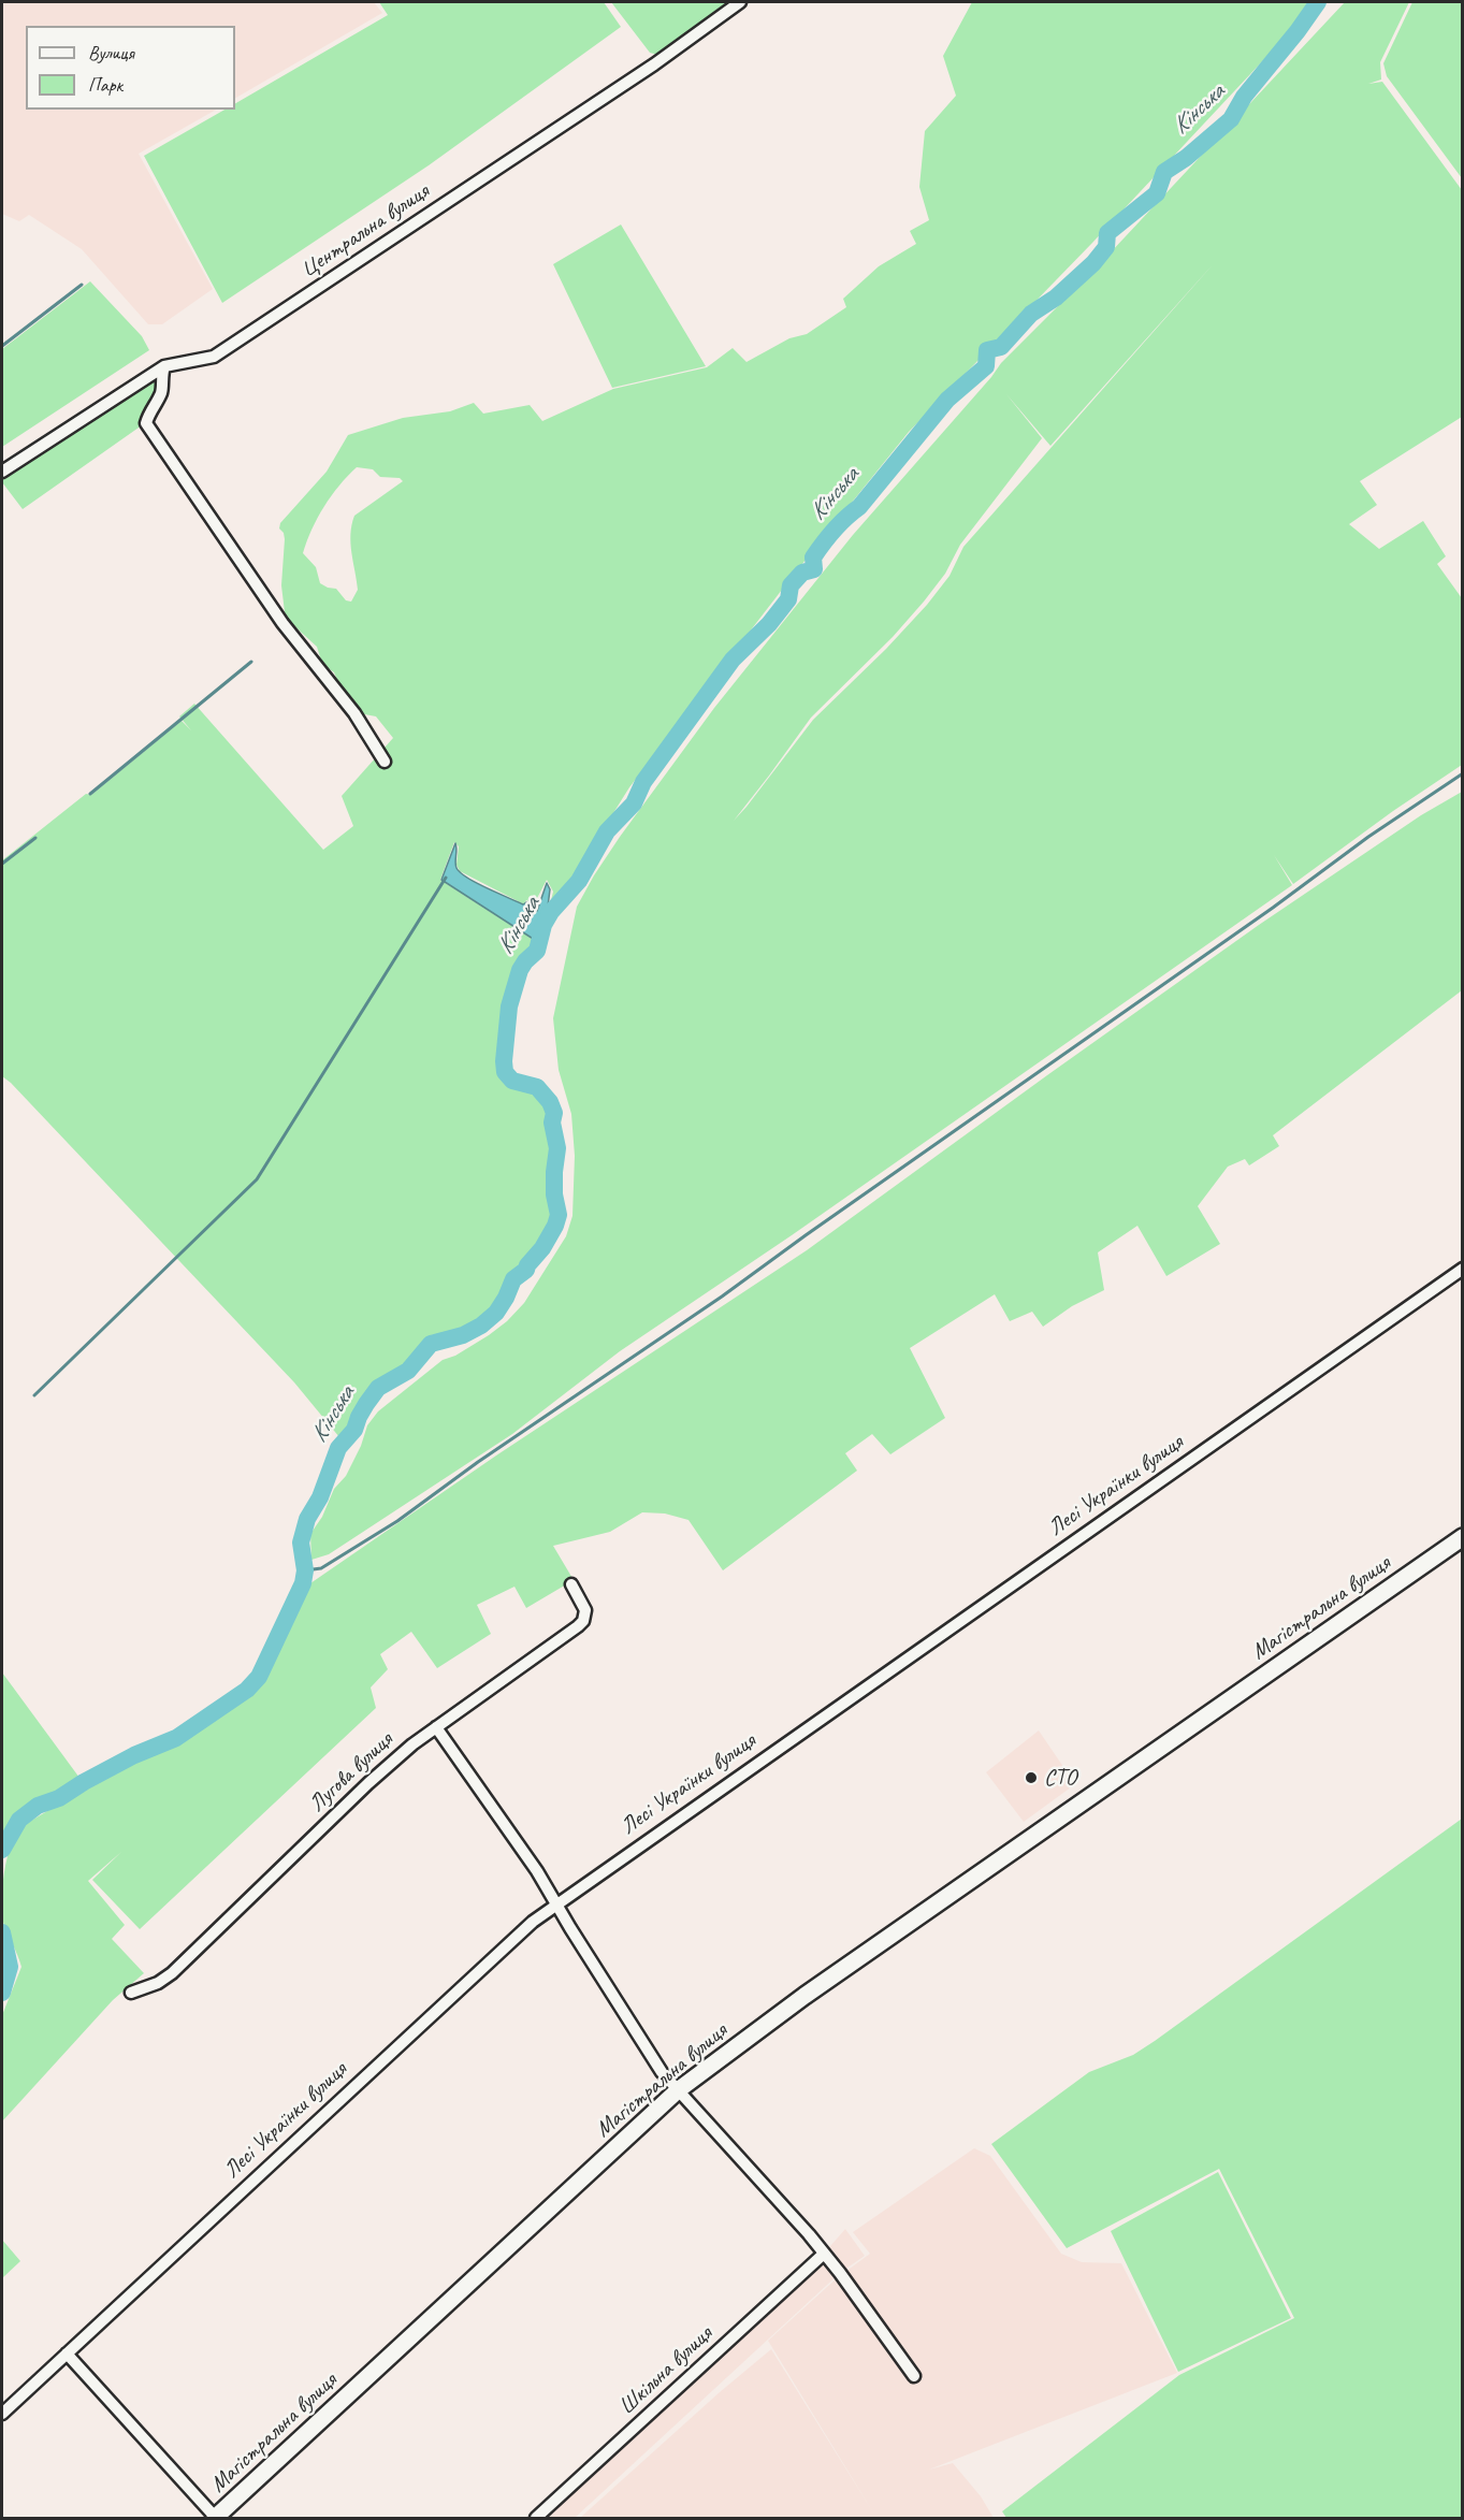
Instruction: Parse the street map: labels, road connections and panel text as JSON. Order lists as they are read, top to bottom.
{
  "streets": {
    "main road": ["Магістральна вулиця"],
    "street": [
      "Центральна вулиця",
      "Лесі Українки вулиця",
      "Лугова вулиця",
      "Шкільна вулиця"
    ]
  },
  "water": ["Кінська"],
  "places": ["СТО"],
  "legend": ["Вулиця", "Парк"]
}
